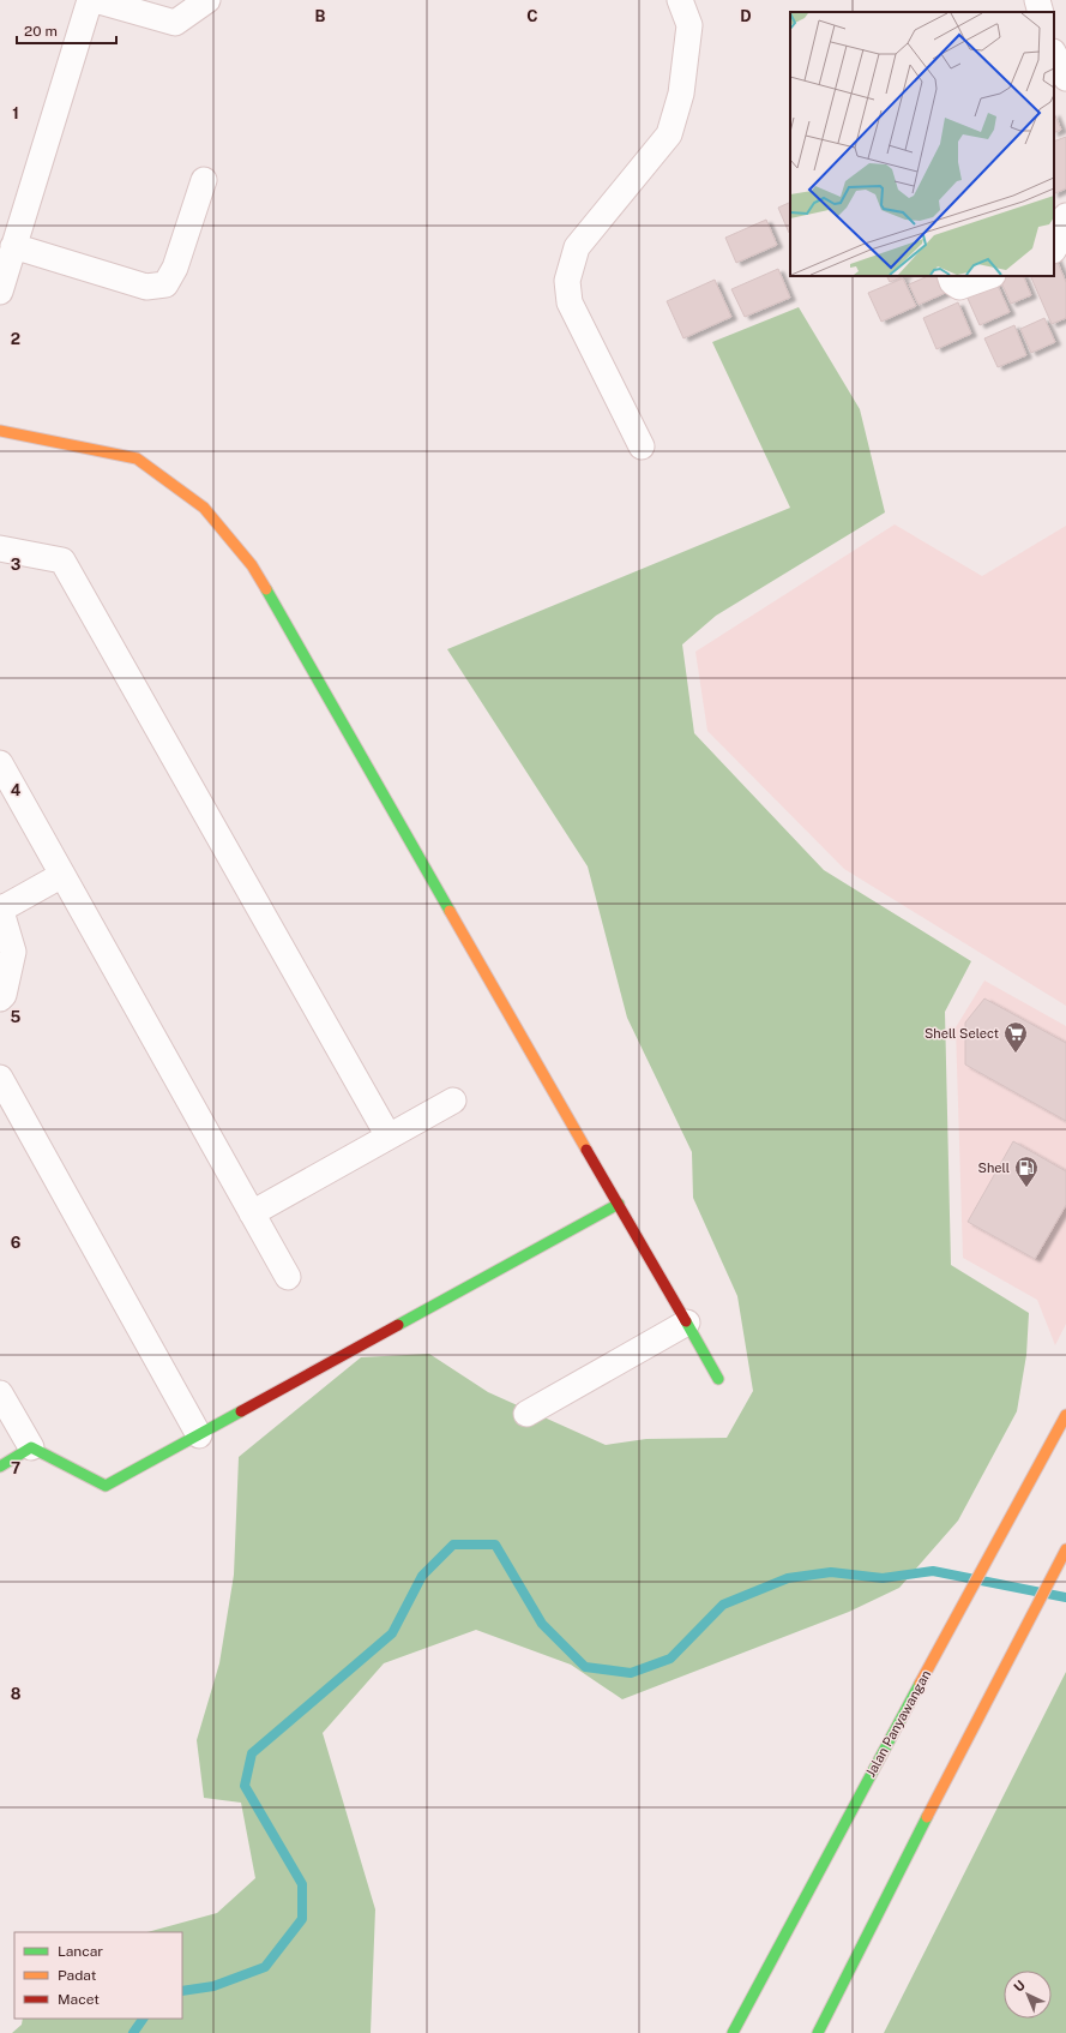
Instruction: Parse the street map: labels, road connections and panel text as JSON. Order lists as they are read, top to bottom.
{
  "streets": {
    "street": ["Jalan Panyawangan"]
  },
  "places": {
    "supermarket": ["Shell Select"],
    "fuel station": ["Shell"]
  },
  "legend": ["Lancar", "Padat", "Macet"],
  "scale_bar": "20 m",
  "north": "top left",
  "grid": {
    "columns": ["B", "C", "D"],
    "rows": [
      "1",
      "2",
      "3",
      "4",
      "5",
      "6",
      "7",
      "8"
    ]
  }
}
